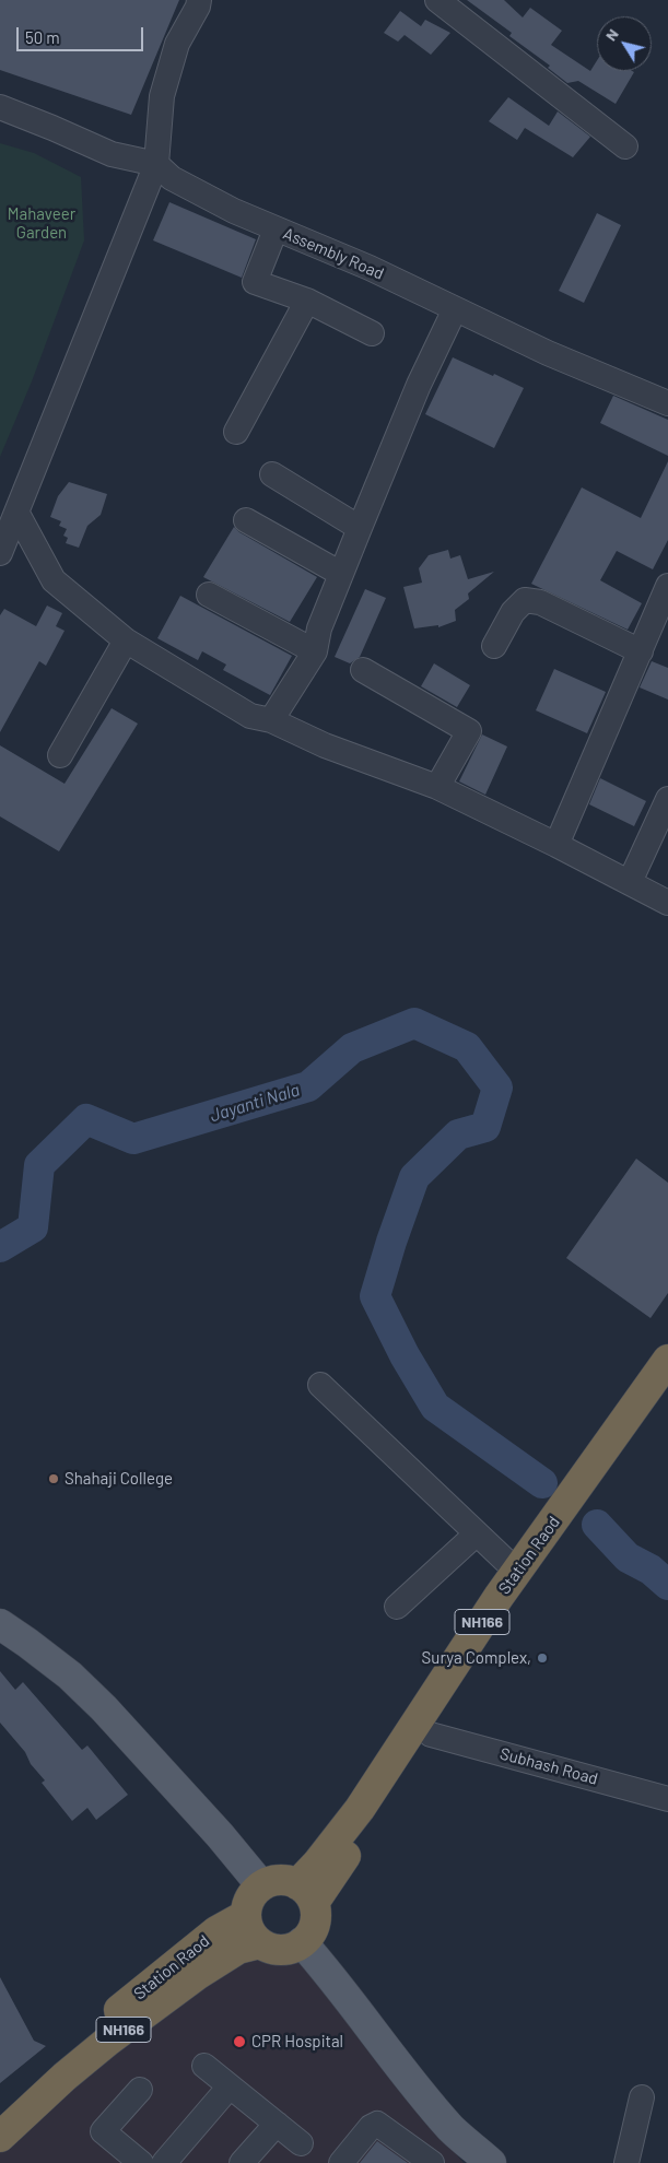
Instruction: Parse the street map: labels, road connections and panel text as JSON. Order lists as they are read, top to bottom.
{
  "streets": {
    "highway": ["Station Raod", "NH166"],
    "street": ["Assembly Road", "Subhash Road"]
  },
  "crossings": [
    ["Station Raod", "NH166"],
    ["NH166", "Subhash Road"]
  ],
  "water": ["Jayanti Nala"],
  "parks": ["Mahaveer Garden"],
  "places": ["Shahaji College", "Surya Complex,", "CPR Hospital"],
  "scale_bar": "50 m",
  "north": "top left"
}
